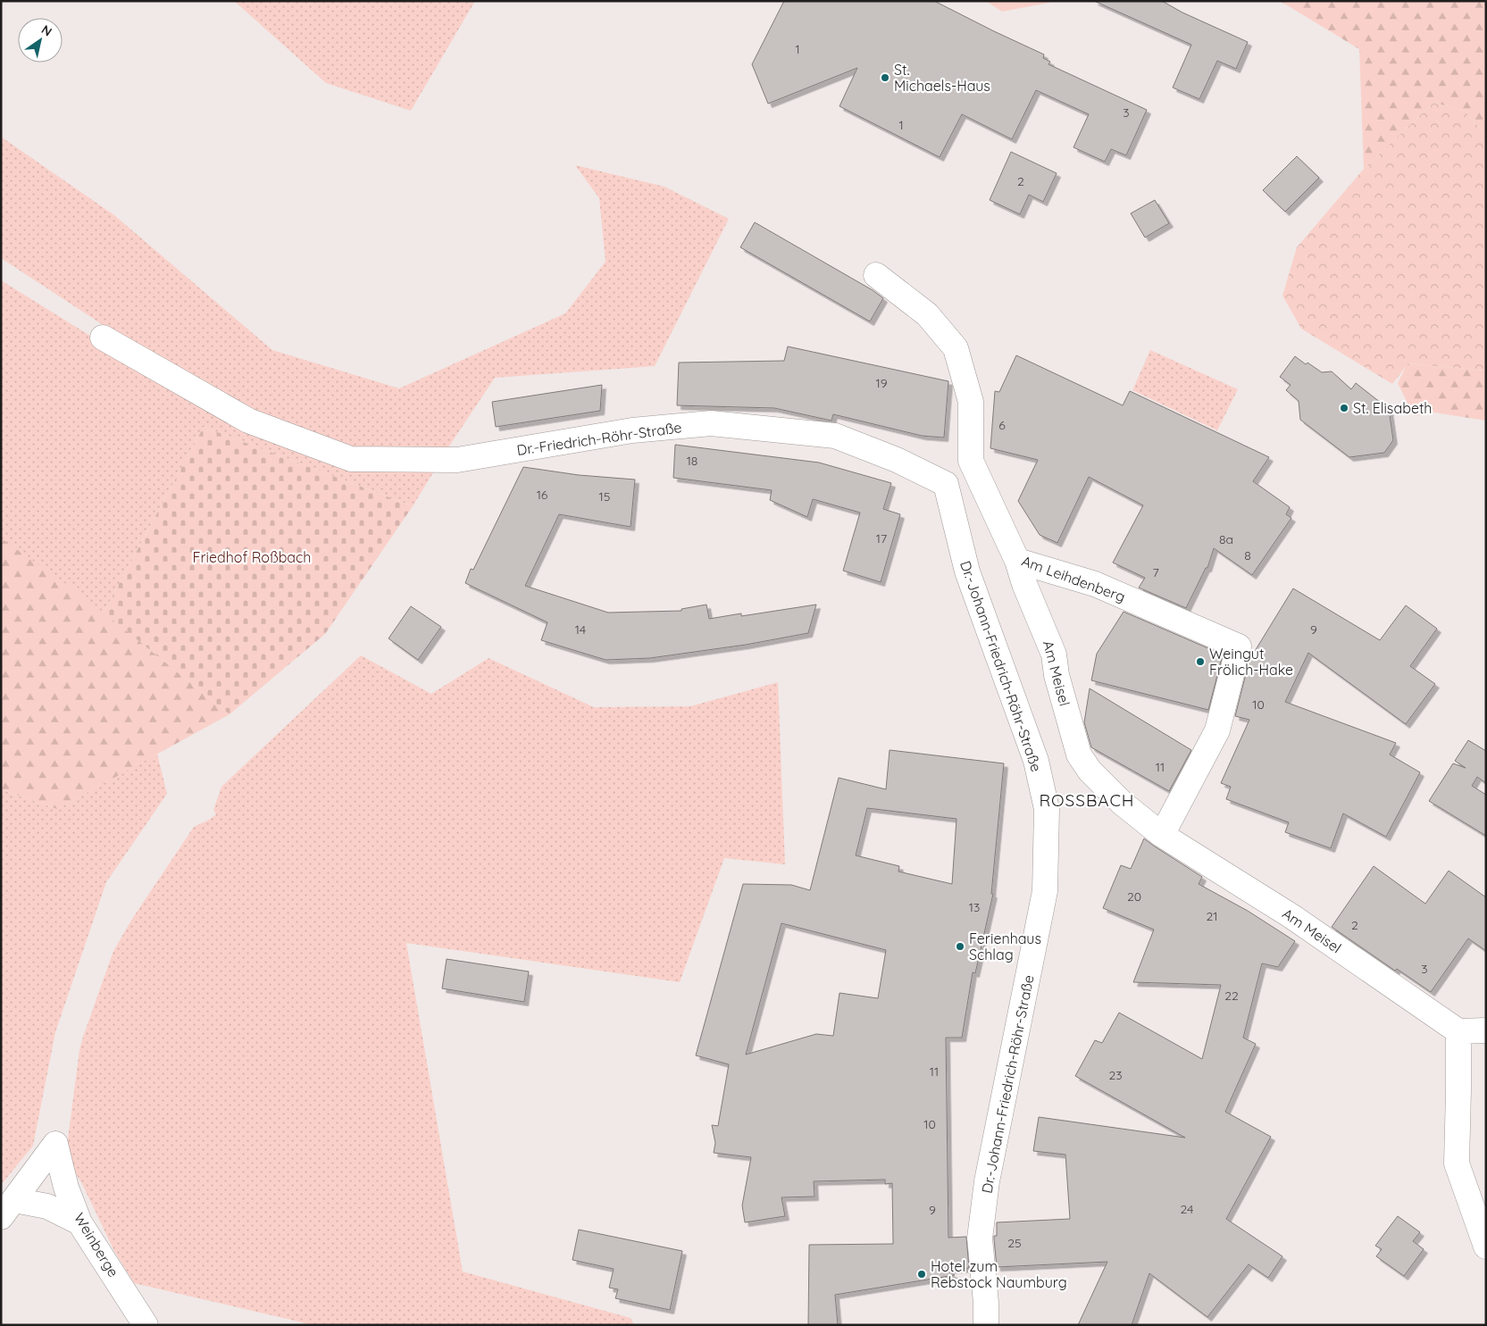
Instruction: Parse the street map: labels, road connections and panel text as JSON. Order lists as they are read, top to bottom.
{
  "streets": {
    "street": [
      "Dr.-Friedrich-Röhr-Straße",
      "Am Leihdenberg",
      "Dr.-Johann-Friedrich-Röhr-Straße",
      "Am Meisel",
      "Weinberge"
    ]
  },
  "crossings": [
    ["Dr.-Friedrich-Röhr-Straße", "Dr.-Johann-Friedrich-Röhr-Straße"],
    ["Am Leihdenberg", "Am Meisel"]
  ],
  "districts": ["ROSSBACH"],
  "parks": ["Friedhof Roßbach"],
  "places": [
    "St. Michaels-Haus",
    "St. Elisabeth",
    "Weingut Frölich-Hake",
    "Ferienhaus Schlag",
    "Hotel zum Rebstock Naumburg"
  ],
  "house_numbers": [
    "1",
    "3",
    "1",
    "2",
    "19",
    "6",
    "18",
    "16",
    "15",
    "17",
    "8a",
    "8",
    "7",
    "14",
    "9",
    "10",
    "11",
    "20",
    "13",
    "21",
    "2",
    "3",
    "22",
    "11",
    "23",
    "10",
    "24",
    "9",
    "25"
  ],
  "north": "top right"
}
